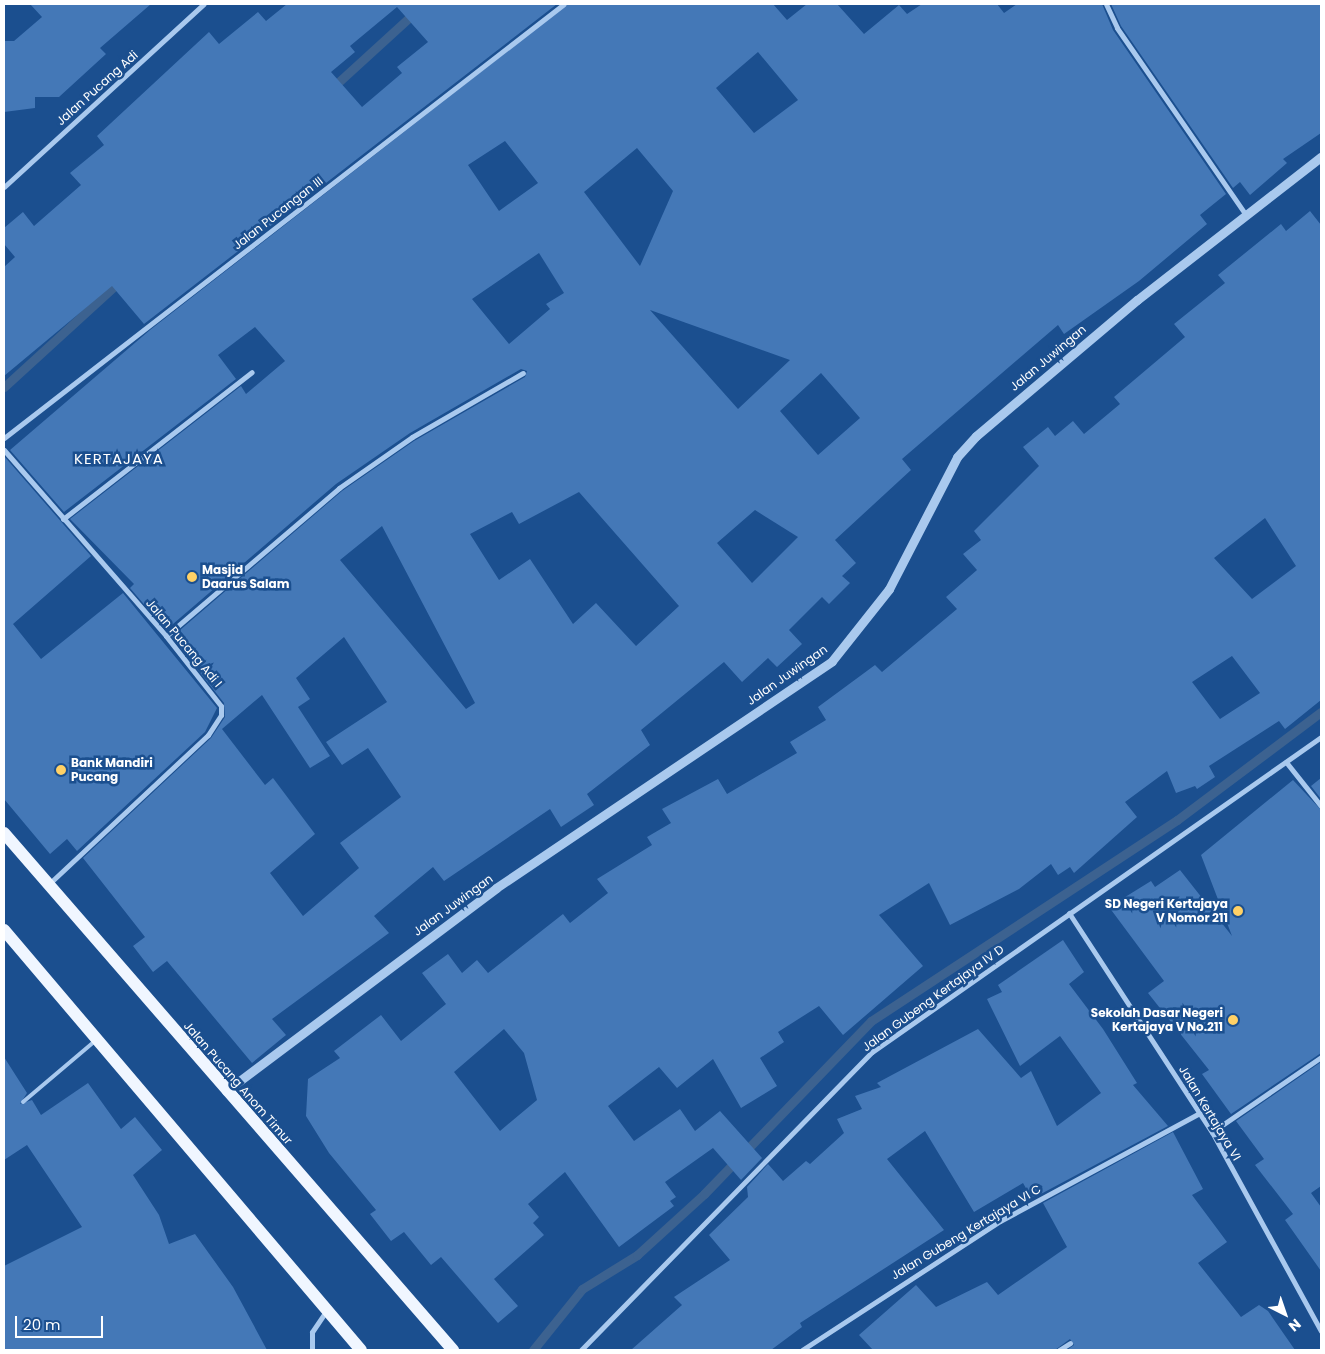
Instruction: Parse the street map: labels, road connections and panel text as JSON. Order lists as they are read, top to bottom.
{
  "streets": {
    "main road": ["Jalan Pucang Anom Timur"],
    "street": [
      "Jalan Pucang Adi",
      "Jalan Pucangan III",
      "Jalan Juwingan",
      "Jalan Pucang Adi I",
      "Jalan Gubeng Kertajaya IV D",
      "Jalan Kertajaya VI",
      "Jalan Gubeng Kertajaya VI C"
    ]
  },
  "crossings": [
    ["Jalan Juwingan", "Jalan Pucang Anom Timur"],
    ["Jalan Pucang Adi I", "Jalan Pucang Anom Timur"],
    ["Jalan Gubeng Kertajaya IV D", "Jalan Kertajaya VI"],
    ["Jalan Kertajaya VI", "Jalan Gubeng Kertajaya VI C"]
  ],
  "districts": ["KERTAJAYA"],
  "places": [
    "Masjid Daarus Salam",
    "Bank Mandiri Pucang",
    "SD Negeri Kertajaya V Nomor 211",
    "Sekolah Dasar Negeri Kertajaya V No.211"
  ],
  "scale_bar": "20 m",
  "north": "bottom right"
}
